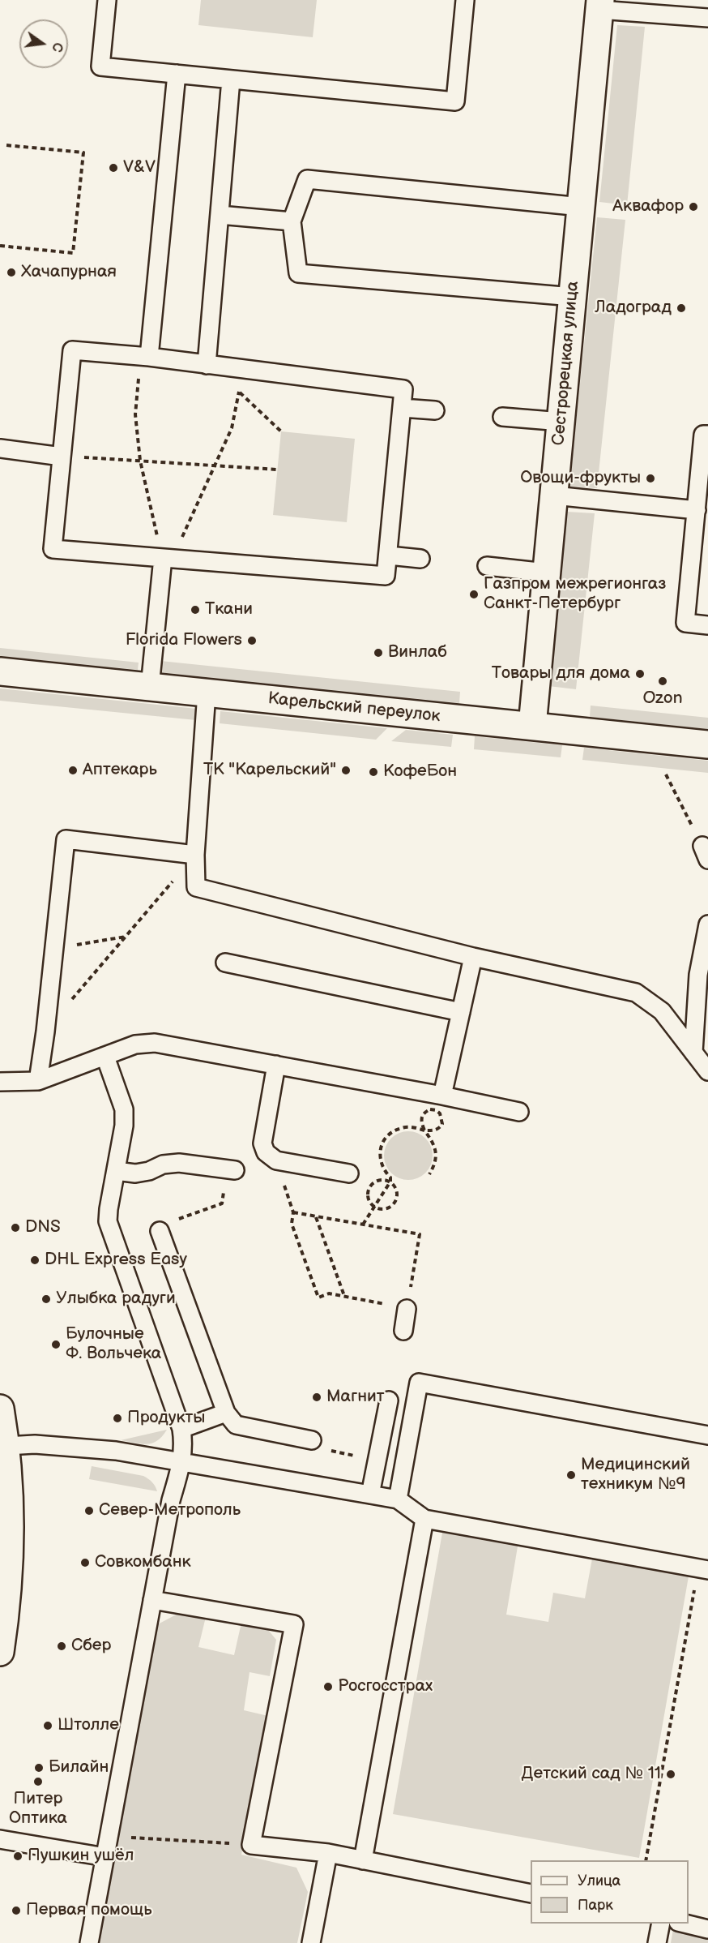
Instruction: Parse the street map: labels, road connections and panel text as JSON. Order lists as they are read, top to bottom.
{
  "streets": {
    "street": ["Сестрорецкая улица", "Карельский переулок"]
  },
  "crossings": [
    ["Сестрорецкая улица", "Карельский переулок"]
  ],
  "places": [
    "V&V",
    "Аквафор",
    "Хачапурная",
    "Ладоград",
    "Овощи-фрукты",
    "Газпром межрегионгаз Санкт-Петербург",
    "Ткани",
    "Florida Flowers",
    "Винлаб",
    "Товары для дома",
    "Ozon",
    "Аптекарь",
    "ТК \"Карельский\"",
    "КофеБон",
    "DNS",
    "DHL Express Easy",
    "Улыбка радуги",
    "Булочные Ф. Вольчека",
    "Магнит",
    "Продукты",
    "Медицинский техникум №9",
    "Север-Метрополь",
    "Совкомбанк",
    "Сбер",
    "Росгосстрах",
    "Штолле",
    "Билайн",
    "Детский сад № 11",
    "Питер Оптика",
    "Пушкин ушёл",
    "Первая помощь"
  ],
  "legend": ["Улица", "Парк"],
  "north": "right"
}
